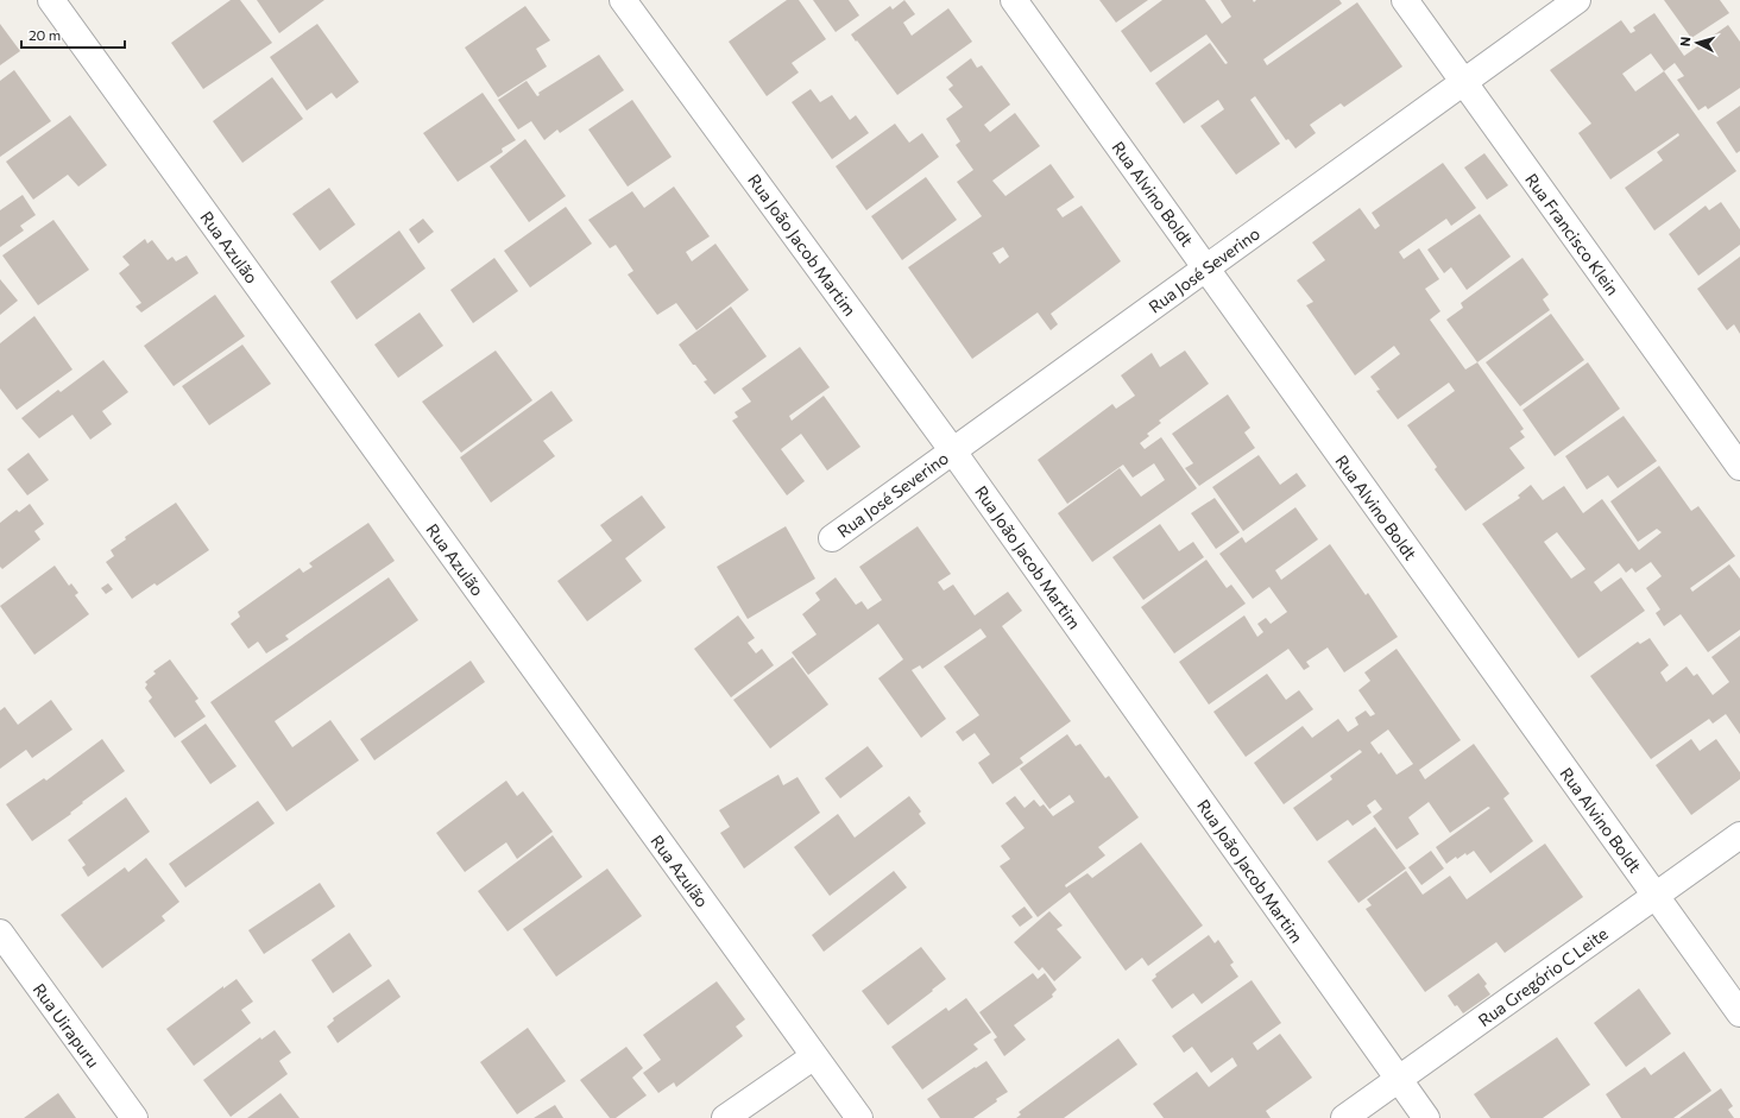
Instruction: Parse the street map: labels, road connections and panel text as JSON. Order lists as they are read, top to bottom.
{
  "streets": {
    "street": [
      "Rua Alvino Boldt",
      "Rua Francisco Klein",
      "Rua João Jacob Martim",
      "Rua Azulão",
      "Rua José Severino",
      "Rua Gregório C Leite",
      "Rua Uirapuru"
    ]
  },
  "crossings": [
    ["Rua Alvino Boldt", "Rua José Severino"],
    ["Rua Alvino Boldt", "Rua Gregório C Leite"],
    ["Rua Francisco Klein", "Rua José Severino"],
    ["Rua João Jacob Martim", "Rua José Severino"],
    ["Rua João Jacob Martim", "Rua Gregório C Leite"]
  ],
  "scale_bar": "20 m",
  "north": "left"
}
